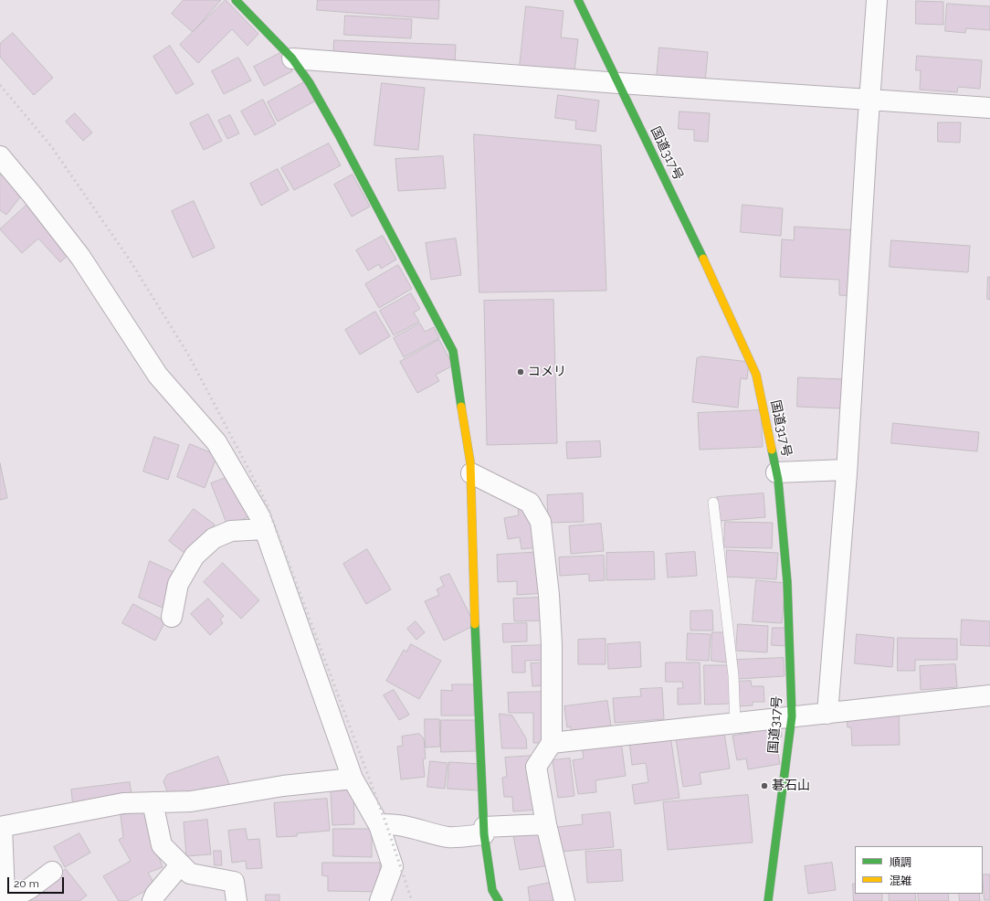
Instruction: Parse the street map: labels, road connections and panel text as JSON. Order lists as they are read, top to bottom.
{
  "streets": {
    "main road": ["国道317号"]
  },
  "places": ["コメリ", "碁石山"],
  "legend": ["順調", "混雑"],
  "scale_bar": "20 m"
}
